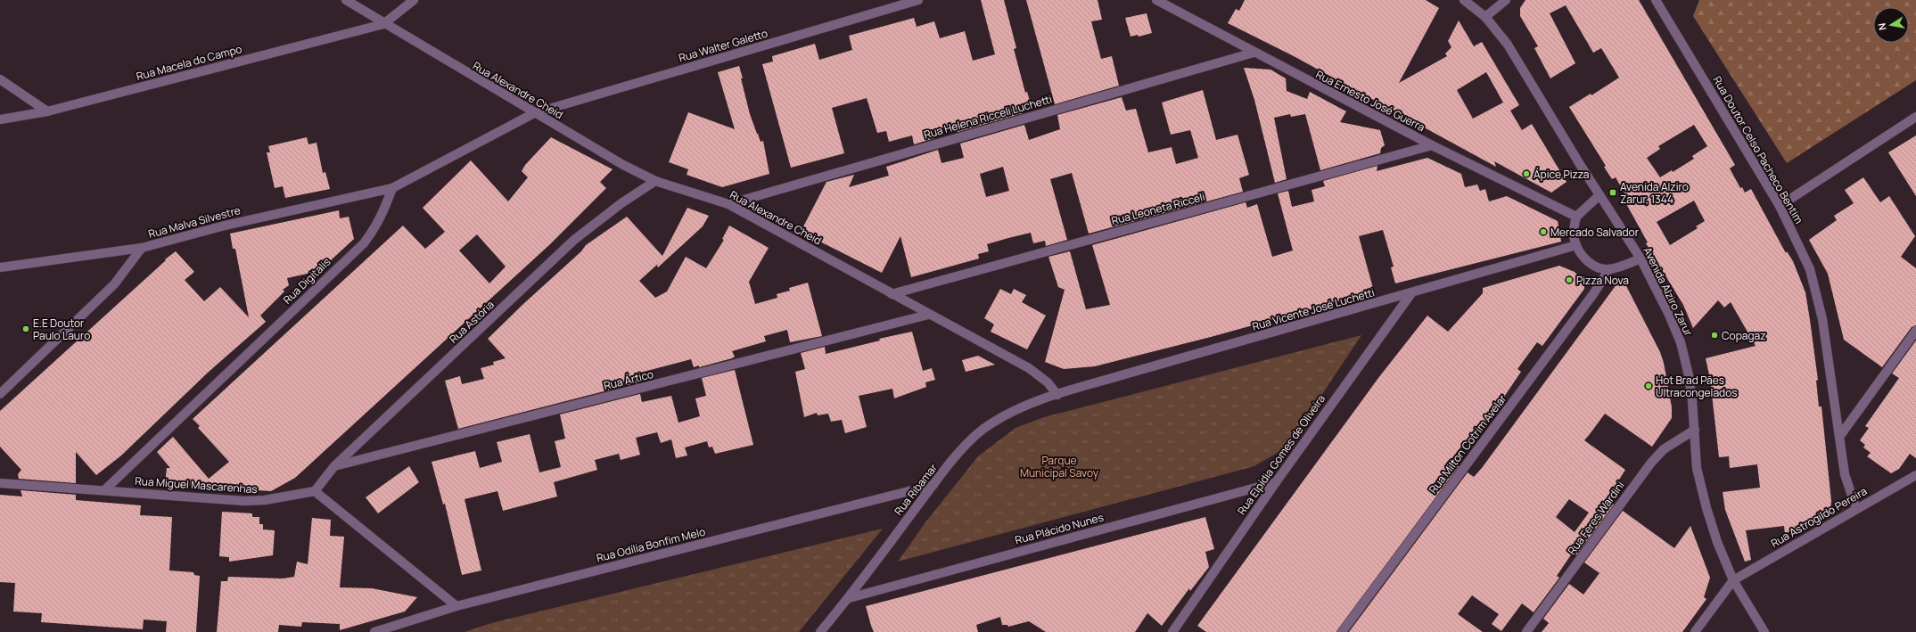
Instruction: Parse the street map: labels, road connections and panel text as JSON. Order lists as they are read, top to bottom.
{
  "streets": {
    "street": [
      "Rua Walter Galetto",
      "Rua Macela do Campo",
      "Rua Alexandre Cheid",
      "Rua Ernesto José Guerra",
      "Rua Helena Ricceli Luchetti",
      "Rua Doutor Celso Pacheco Bentim",
      "Rua Leoneta Ricceli",
      "Rua Malva Silvestre",
      "Rua Digitalis",
      "Avenida Alziro Zarur",
      "Rua Vicente José Luchetti",
      "Rua Astória",
      "Rua Ártico",
      "Rua Milton Cotrim Avelar",
      "Rua Elpídia Gomes de Oliveira",
      "Rua Miguel Mascarenhas",
      "Rua Ribamar",
      "Rua Astrogildo Pereira",
      "Rua Feres Wardini",
      "Rua Plácido Nunes",
      "Rua Odília Bonfim Melo"
    ]
  },
  "crossings": [
    ["Rua Walter Galetto", "Rua Alexandre Cheid"],
    ["Rua Macela do Campo", "Rua Alexandre Cheid"],
    ["Rua Alexandre Cheid", "Rua Helena Ricceli Luchetti"],
    ["Rua Alexandre Cheid", "Rua Leoneta Ricceli"],
    ["Rua Alexandre Cheid", "Rua Vicente José Luchetti"],
    ["Rua Alexandre Cheid", "Rua Astória"],
    ["Rua Alexandre Cheid", "Rua Ártico"],
    ["Rua Alexandre Cheid", "Rua Ribamar"],
    ["Rua Ernesto José Guerra", "Rua Helena Ricceli Luchetti"],
    ["Rua Ernesto José Guerra", "Rua Leoneta Ricceli"],
    ["Rua Doutor Celso Pacheco Bentim", "Rua Astrogildo Pereira"],
    ["Rua Malva Silvestre", "Rua Digitalis"],
    ["Rua Digitalis", "Rua Miguel Mascarenhas"],
    ["Avenida Alziro Zarur", "Rua Astrogildo Pereira"],
    ["Avenida Alziro Zarur", "Rua Feres Wardini"],
    ["Rua Vicente José Luchetti", "Rua Elpídia Gomes de Oliveira"],
    ["Rua Vicente José Luchetti", "Rua Ribamar"],
    ["Rua Astória", "Rua Ártico"],
    ["Rua Astória", "Rua Miguel Mascarenhas"],
    ["Rua Elpídia Gomes de Oliveira", "Rua Plácido Nunes"],
    ["Rua Ribamar", "Rua Plácido Nunes"],
    ["Rua Ribamar", "Rua Odília Bonfim Melo"]
  ],
  "parks": ["Parque Municipal Savoy"],
  "places": {
    "other": [
      "Ápice Pizza",
      "Mercado Salvador",
      "Pizza Nova",
      "E.E Doutor Paulo Lauro",
      "Copagaz",
      "Hot Brad Pães Ultracongelados"
    ],
    "transit": ["Avenida Alziro Zarur, 1344"]
  },
  "north": "left"
}
